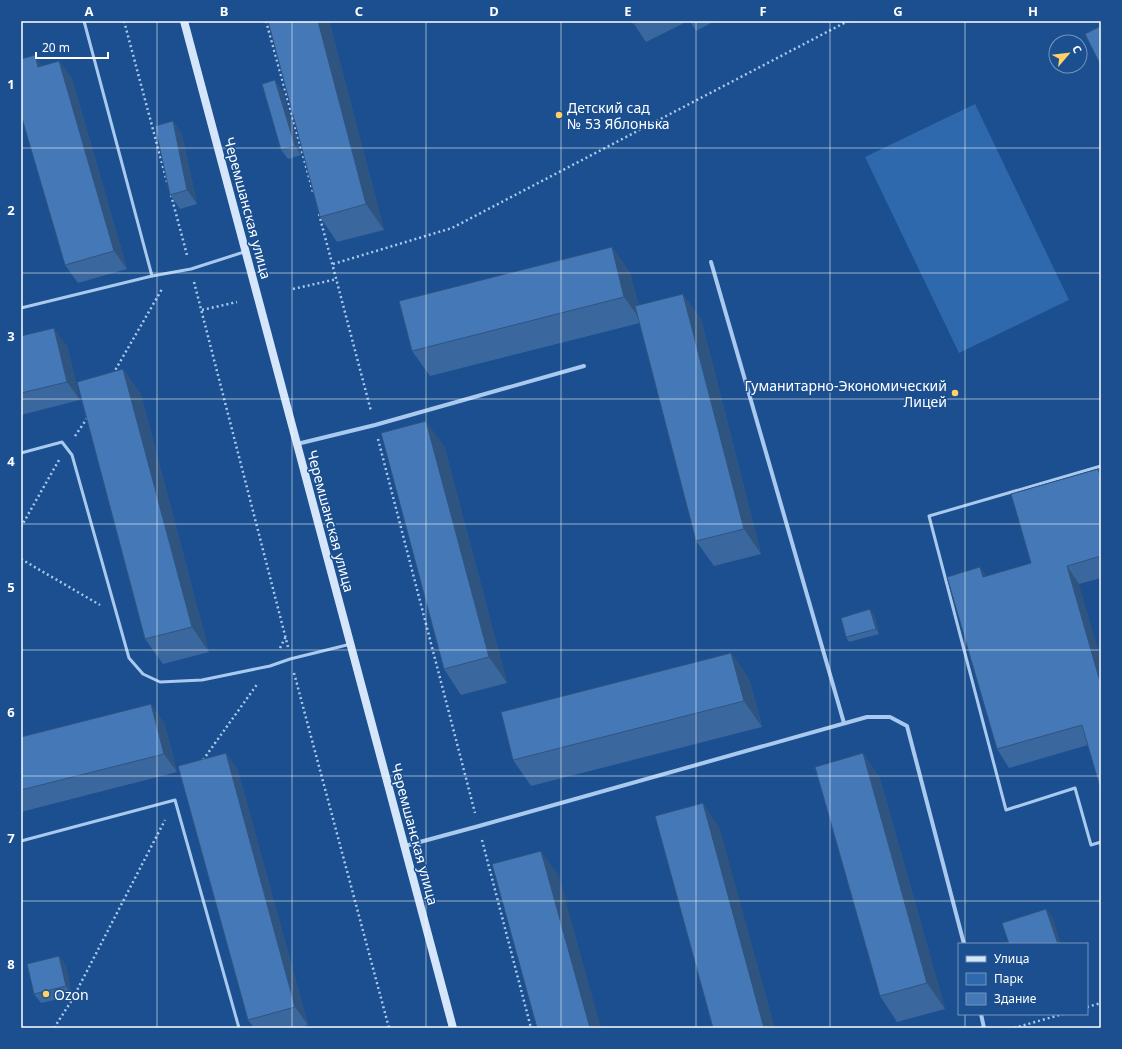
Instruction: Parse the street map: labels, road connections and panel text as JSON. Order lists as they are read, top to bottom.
{
  "streets": {
    "street": ["Черемшанская улица"]
  },
  "places": ["Детский сад № 53 Яблонька", "Гуманитарно-Экономический Лицей", "Ozon"],
  "legend": ["Улица", "Парк", "Здание"],
  "scale_bar": "20 m",
  "north": "top right",
  "grid": {
    "columns": [
      "A",
      "B",
      "C",
      "D",
      "E",
      "F",
      "G",
      "H"
    ],
    "rows": [
      "1",
      "2",
      "3",
      "4",
      "5",
      "6",
      "7",
      "8"
    ]
  }
}
